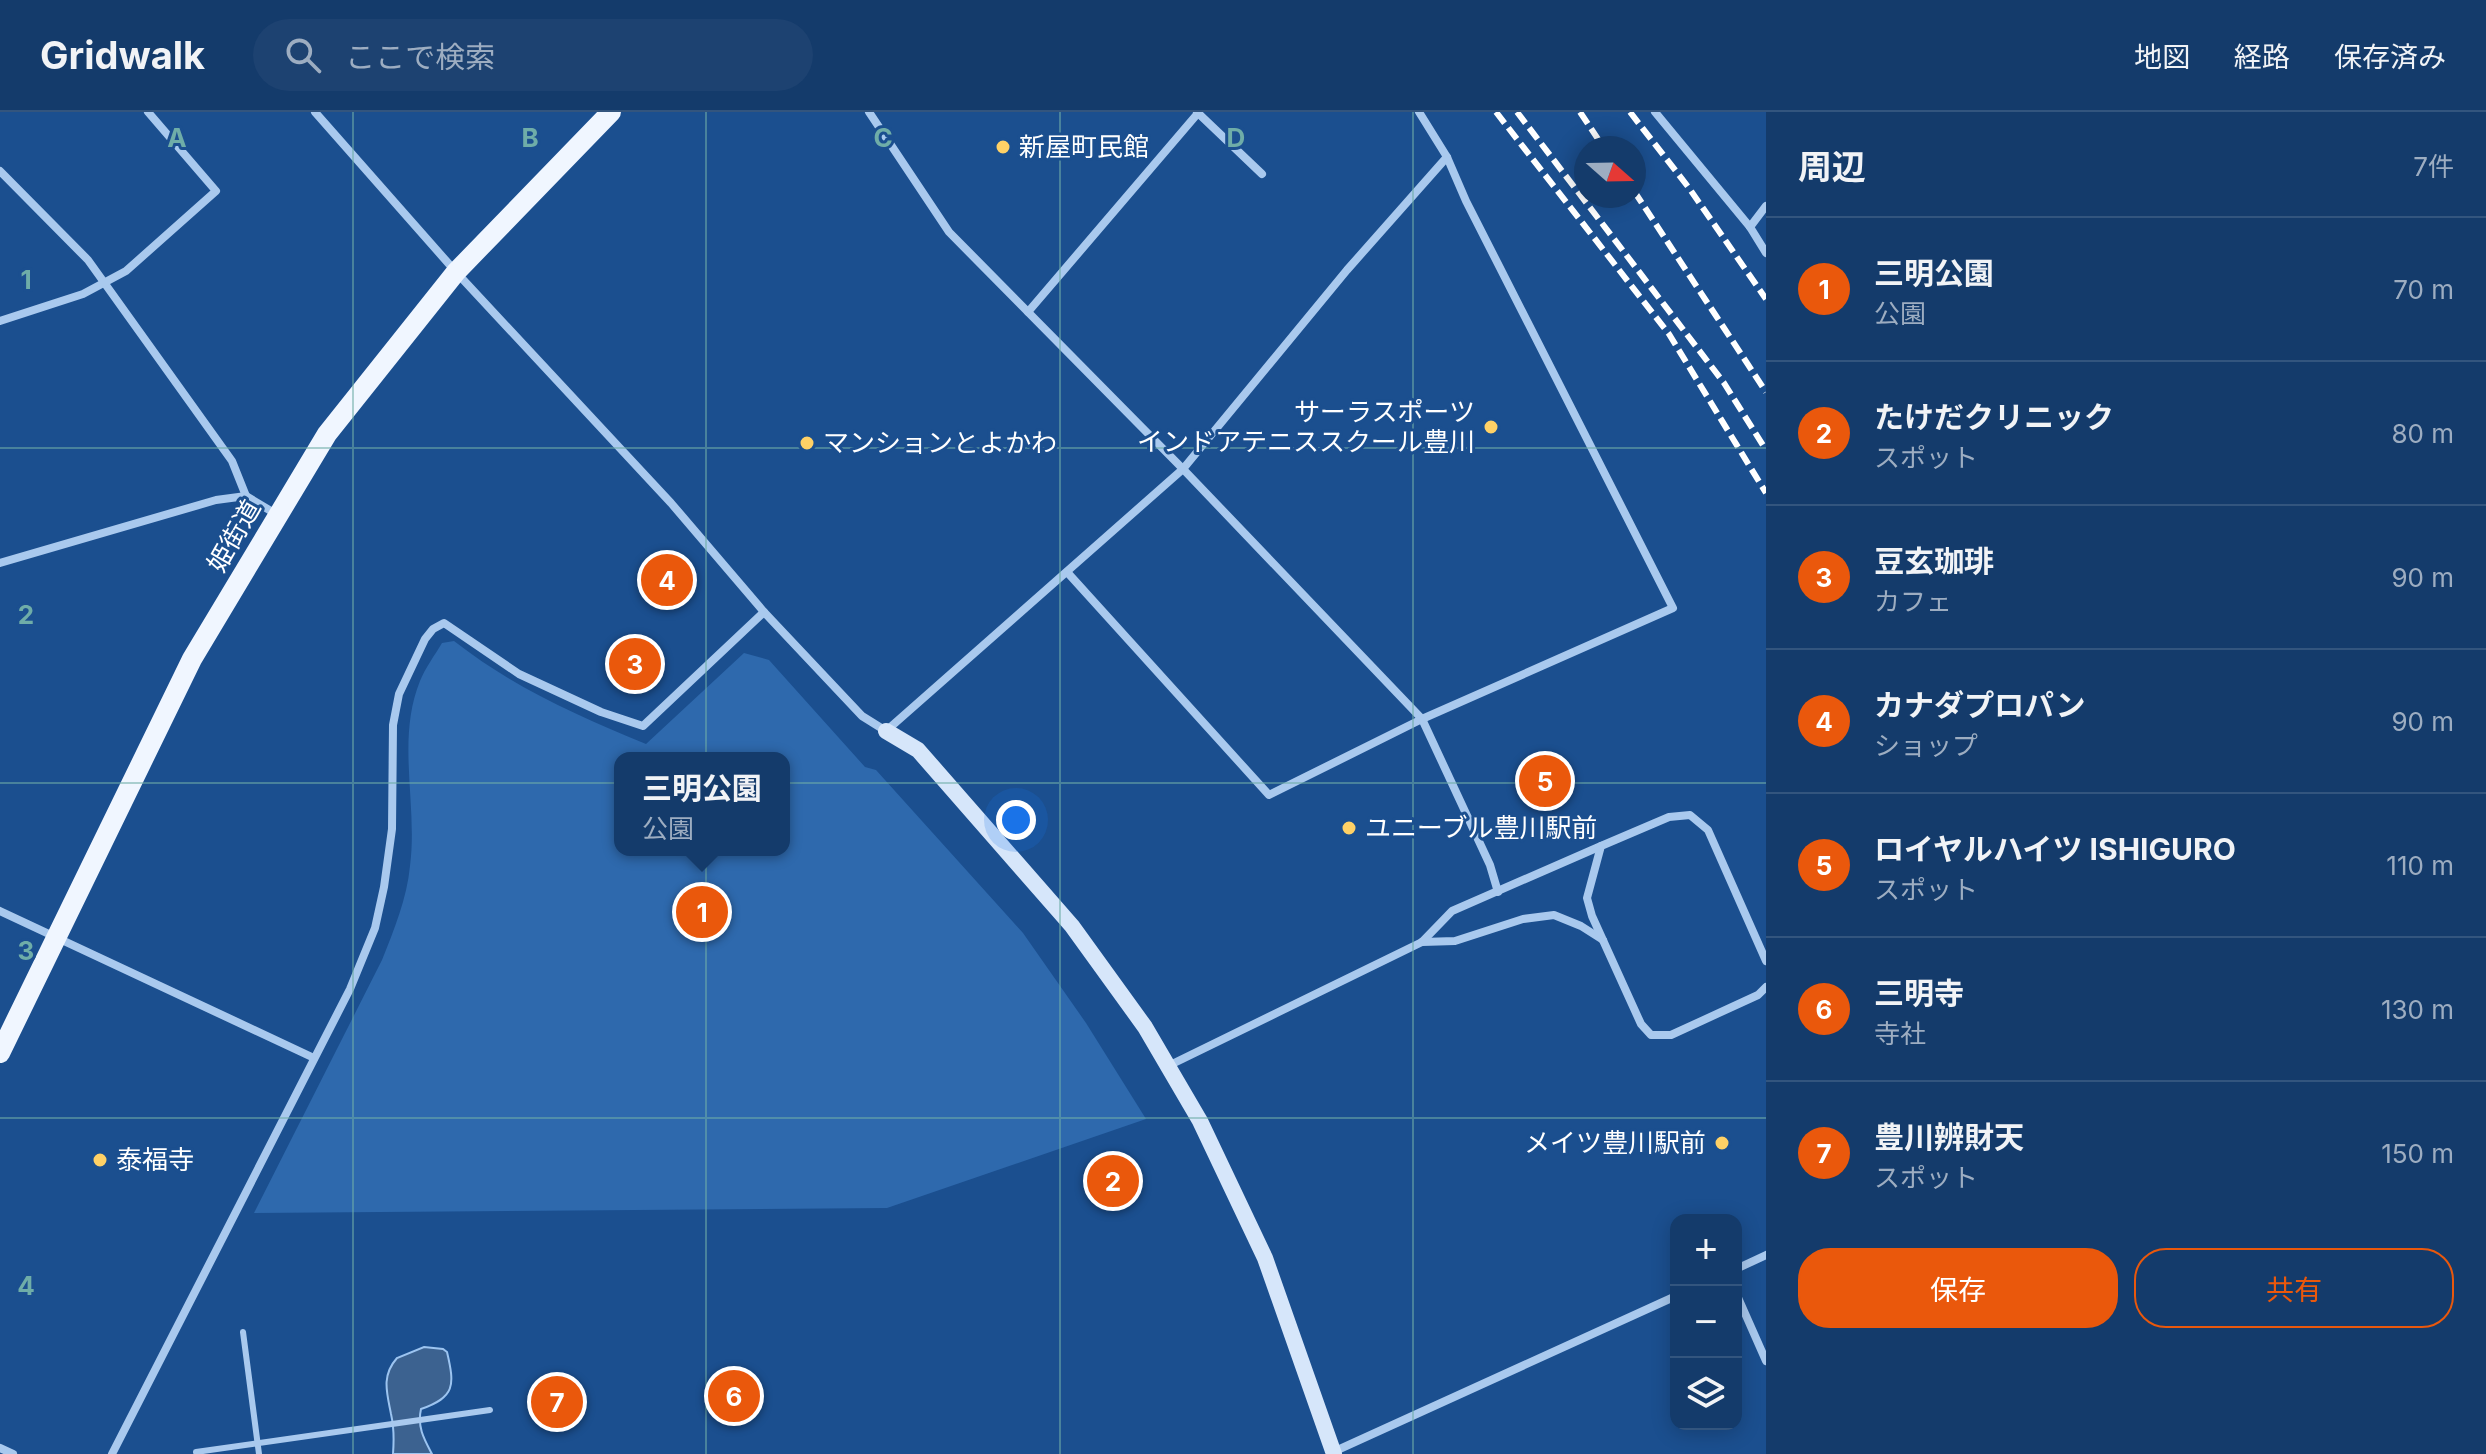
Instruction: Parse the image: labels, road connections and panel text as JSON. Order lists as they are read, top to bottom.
{
  "streets": {
    "main road": ["姫街道"]
  },
  "places": [
    "新屋町民館",
    "サーラスポーツ インドアテニススクール豊川",
    "マンションとよかわ",
    "ユニーブル豊川駅前",
    "メイツ豊川駅前",
    "泰福寺"
  ],
  "north": "right",
  "page": {
    "header": "Gridwalk",
    "search": "ここで検索",
    "nav": ["地図", "経路", "保存済み"],
    "heading": ["周辺", "7件"],
    "list": [
      {
        "mark": "1",
        "name": "三明公園",
        "note": "公園",
        "value": "70 m"
      },
      {
        "mark": "2",
        "name": "たけだクリニック",
        "note": "スポット",
        "value": "80 m"
      },
      {
        "mark": "3",
        "name": "豆玄珈琲",
        "note": "カフェ",
        "value": "90 m"
      },
      {
        "mark": "4",
        "name": "カナダプロパン",
        "note": "ショップ",
        "value": "90 m"
      },
      {
        "mark": "5",
        "name": "ロイヤルハイツ ISHIGURO",
        "note": "スポット",
        "value": "110 m"
      },
      {
        "mark": "6",
        "name": "三明寺",
        "note": "寺社",
        "value": "130 m"
      },
      {
        "mark": "7",
        "name": "豊川辨財天",
        "note": "スポット",
        "value": "150 m"
      }
    ],
    "pins": [
      "4",
      "3",
      "5",
      "1",
      "2",
      "6",
      "7"
    ],
    "popup": ["三明公園", "公園"],
    "map_buttons": ["+", "−"],
    "buttons": ["保存", "共有"]
  },
  "grid": {
    "columns": [
      "A",
      "B",
      "C",
      "D"
    ],
    "rows": [
      "1",
      "2",
      "3",
      "4"
    ]
  }
}
